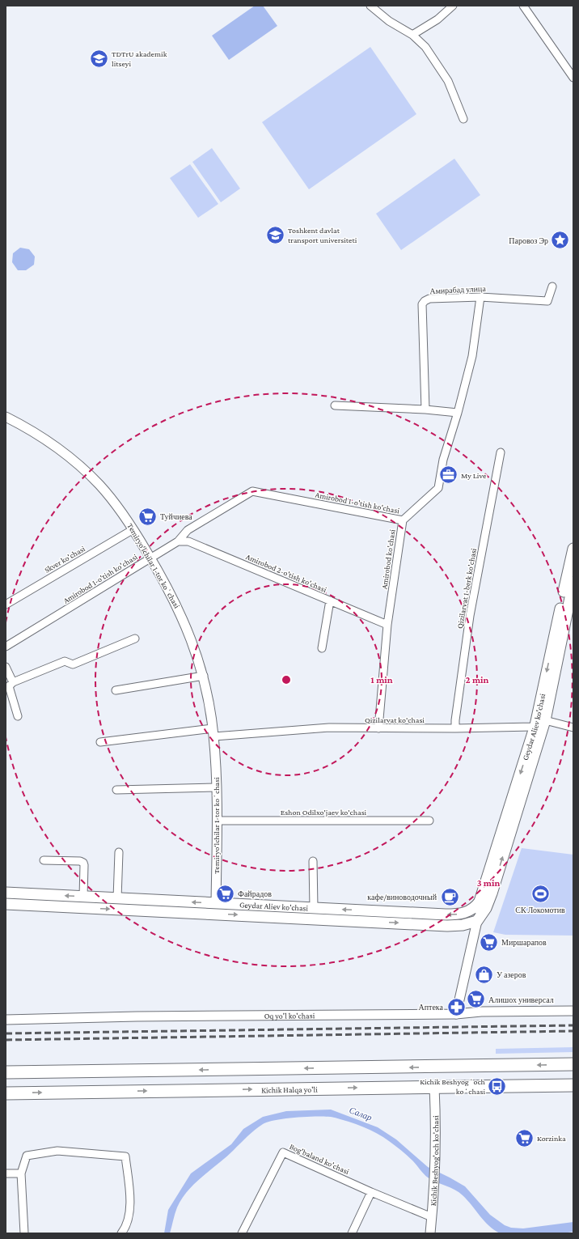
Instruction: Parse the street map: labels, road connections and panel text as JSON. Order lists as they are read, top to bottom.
{
  "streets": {
    "highway": ["Kichik Halqa yo'li"],
    "main road": ["Geydar Aliev ko'chasi"],
    "street": [
      "Амирабад улица",
      "Amirobod 1-o'tish ko'chasi",
      "Skver ko'chasi",
      "Amirobod ko'chasi",
      "Temiryo‘lchilar 1-tor koʻchasi",
      "Amirobod 2-o'tish ko'chasi",
      "Qizilarvat 1-berk ko'chasi",
      "Qizilarvat ko'chasi",
      "Eshon Odilxo'jaev ko'chasi",
      "Oq yo'l ko'chasi",
      "Bog'baland ko'chasi",
      "Kichik Beshyog'och ko'chasi"
    ]
  },
  "crossings": [
    ["Амирабад улица", "Amirobod ko'chasi"],
    ["Amirobod 1-o'tish ko'chasi", "Amirobod ko'chasi"],
    ["Amirobod 1-o'tish ko'chasi", "Temiryo‘lchilar 1-tor koʻchasi"],
    ["Amirobod 1-o'tish ko'chasi", "Amirobod 2-o'tish ko'chasi"],
    ["Skver ko'chasi", "Temiryo‘lchilar 1-tor koʻchasi"],
    ["Amirobod ko'chasi", "Amirobod 2-o'tish ko'chasi"],
    ["Amirobod ko'chasi", "Qizilarvat ko'chasi"],
    ["Temiryo‘lchilar 1-tor koʻchasi", "Qizilarvat ko'chasi"],
    ["Temiryo‘lchilar 1-tor koʻchasi", "Geydar Aliev ko'chasi"],
    ["Temiryo‘lchilar 1-tor koʻchasi", "Eshon Odilxo'jaev ko'chasi"],
    ["Qizilarvat 1-berk ko'chasi", "Qizilarvat ko'chasi"],
    ["Qizilarvat ko'chasi", "Geydar Aliev ko'chasi"],
    ["Geydar Aliev ko'chasi", "Oq yo'l ko'chasi"],
    ["Kichik Halqa yo'li", "Kichik Beshyog'och ko'chasi"],
    ["Bog'baland ko'chasi", "Kichik Beshyog'och ko'chasi"]
  ],
  "water": ["Салар"],
  "places": {
    "school or university": ["TDTrU akademik litseyi", "Toshkent davlat transport universiteti"],
    "place": ["Паровоз Эр"],
    "office": ["My Live"],
    "supermarket": [
      "Туйчиева",
      "Файрадов",
      "Миршарапов",
      "Алишох универсал",
      "Korzinka"
    ],
    "sports": ["СК Локомотив"],
    "cafe": ["кафе/виноводочный"],
    "shop": ["У азеров"],
    "pharmacy": ["Аптека"],
    "bus stop": ["Kichik Beshyogʻoch koʻchasi"]
  },
  "rings": ["1 min", "2 min", "3 min"]
}
